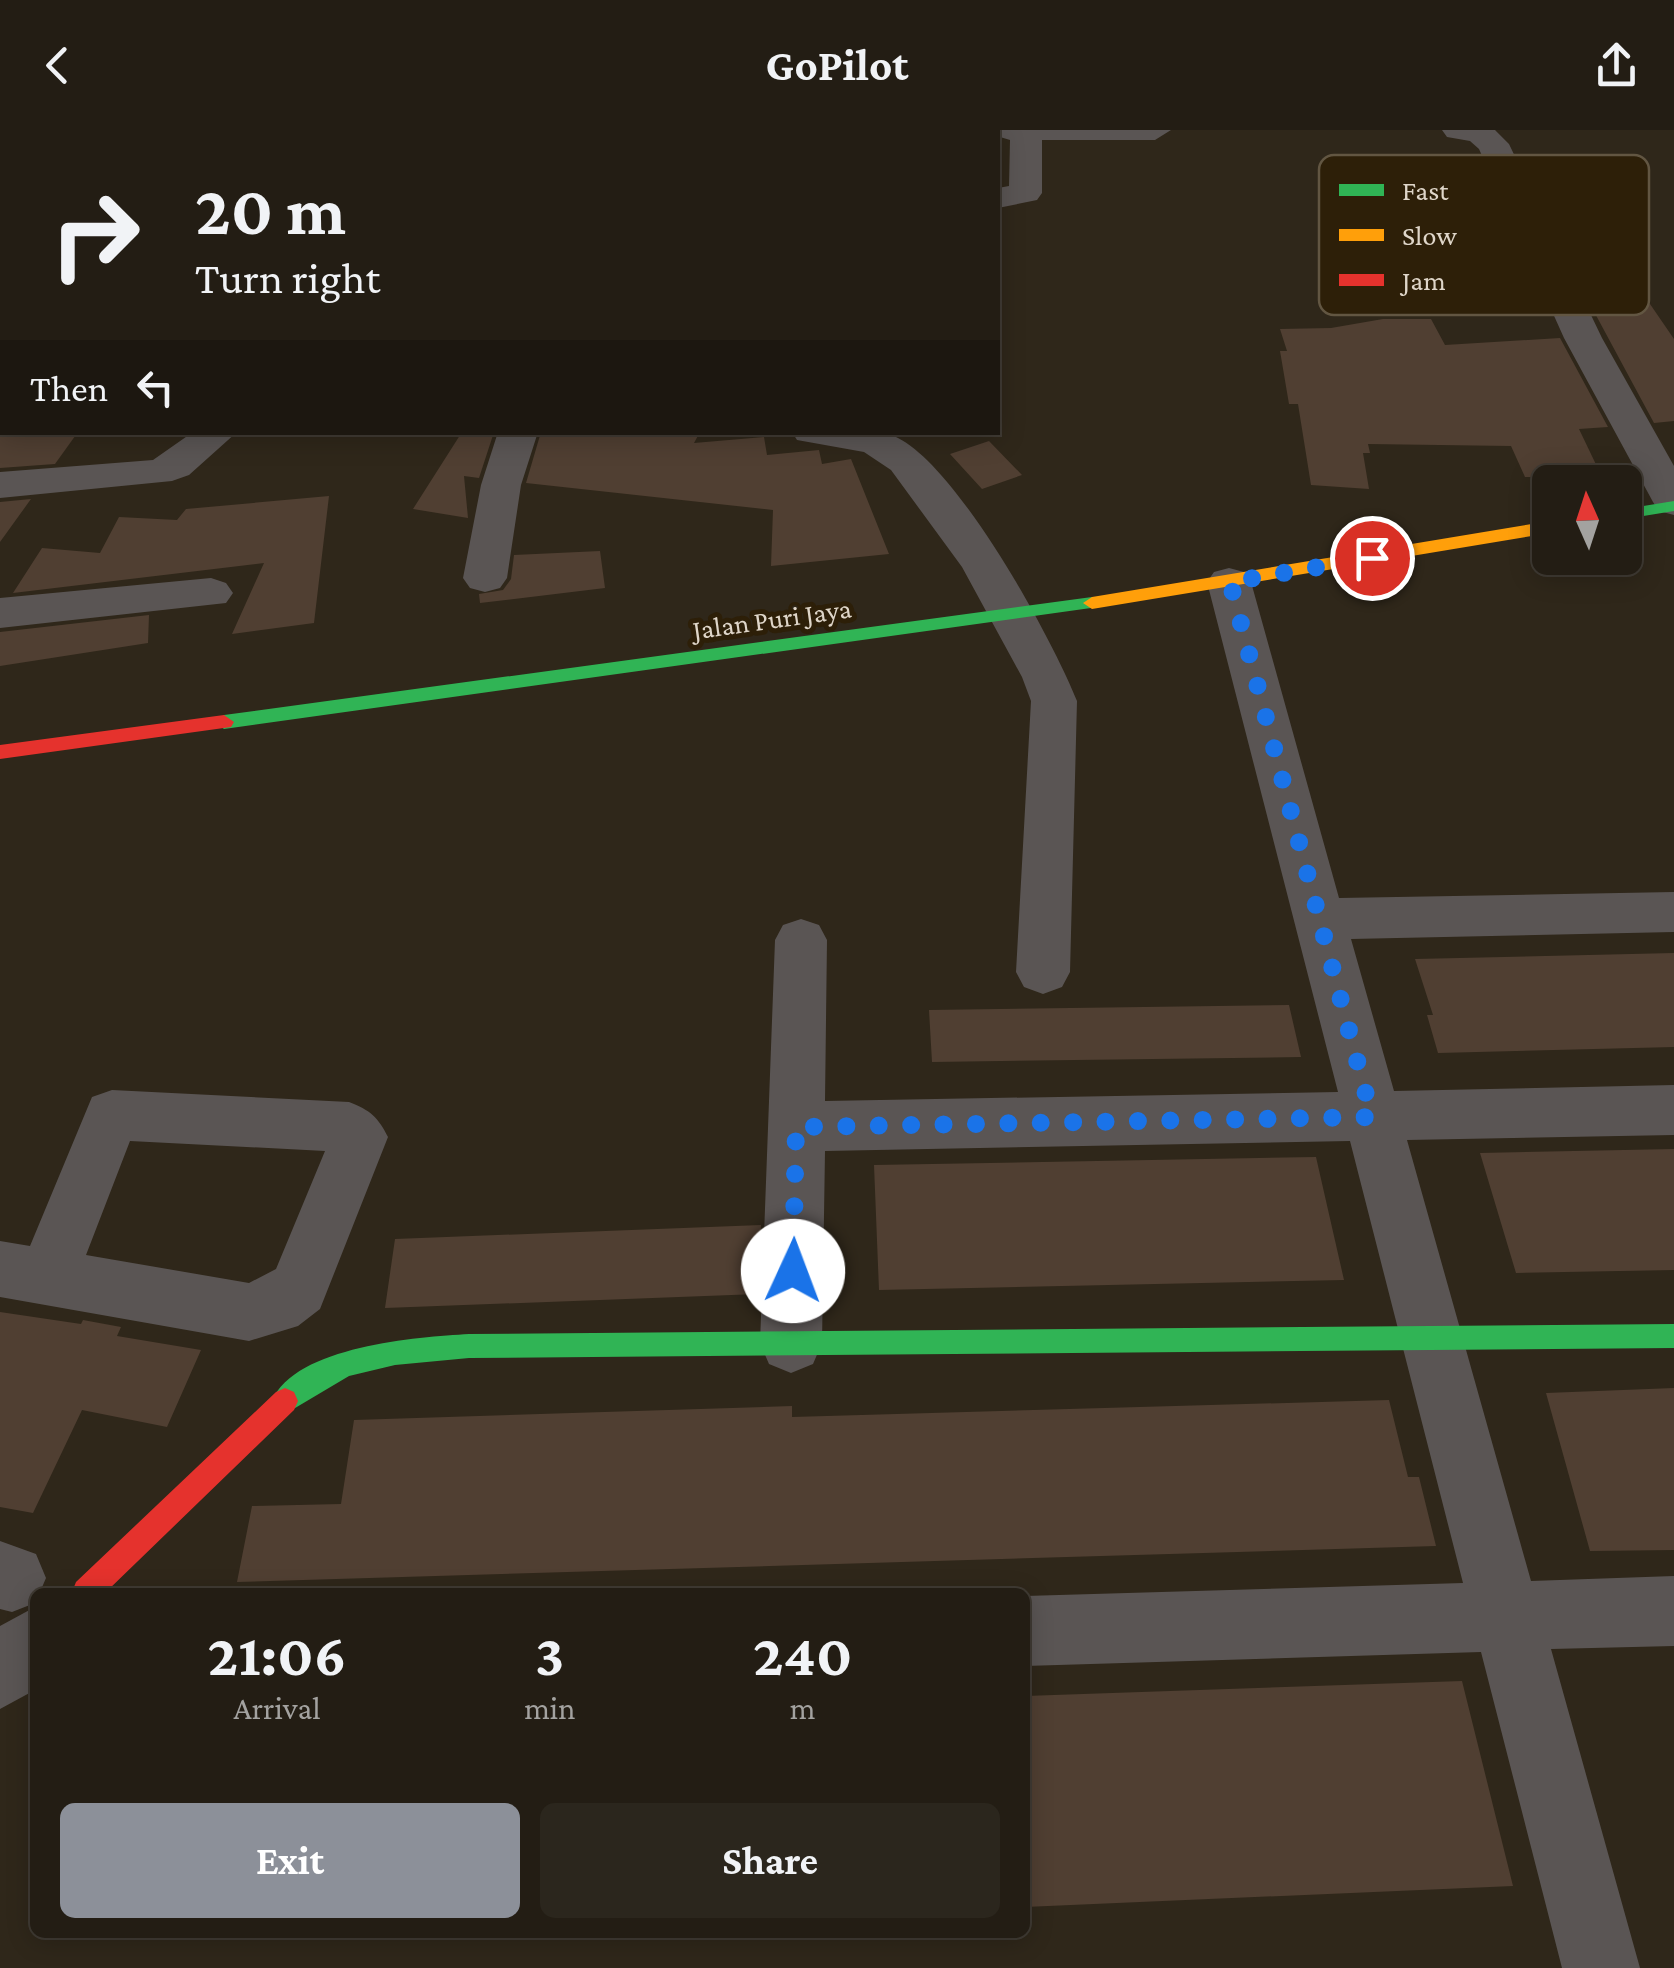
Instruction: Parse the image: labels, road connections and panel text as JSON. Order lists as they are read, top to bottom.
{
  "streets": {
    "street": ["Jalan Puri Jaya"]
  },
  "legend": ["Fast", "Slow", "Jam"],
  "north": "top",
  "page": {
    "header": "GoPilot",
    "turn": ["20 m", "Turn right"],
    "then": "Then",
    "eta": [
      "21:06",
      "Arrival",
      "3",
      "min",
      "240",
      "m"
    ],
    "buttons": ["Exit", "Share"]
  }
}
